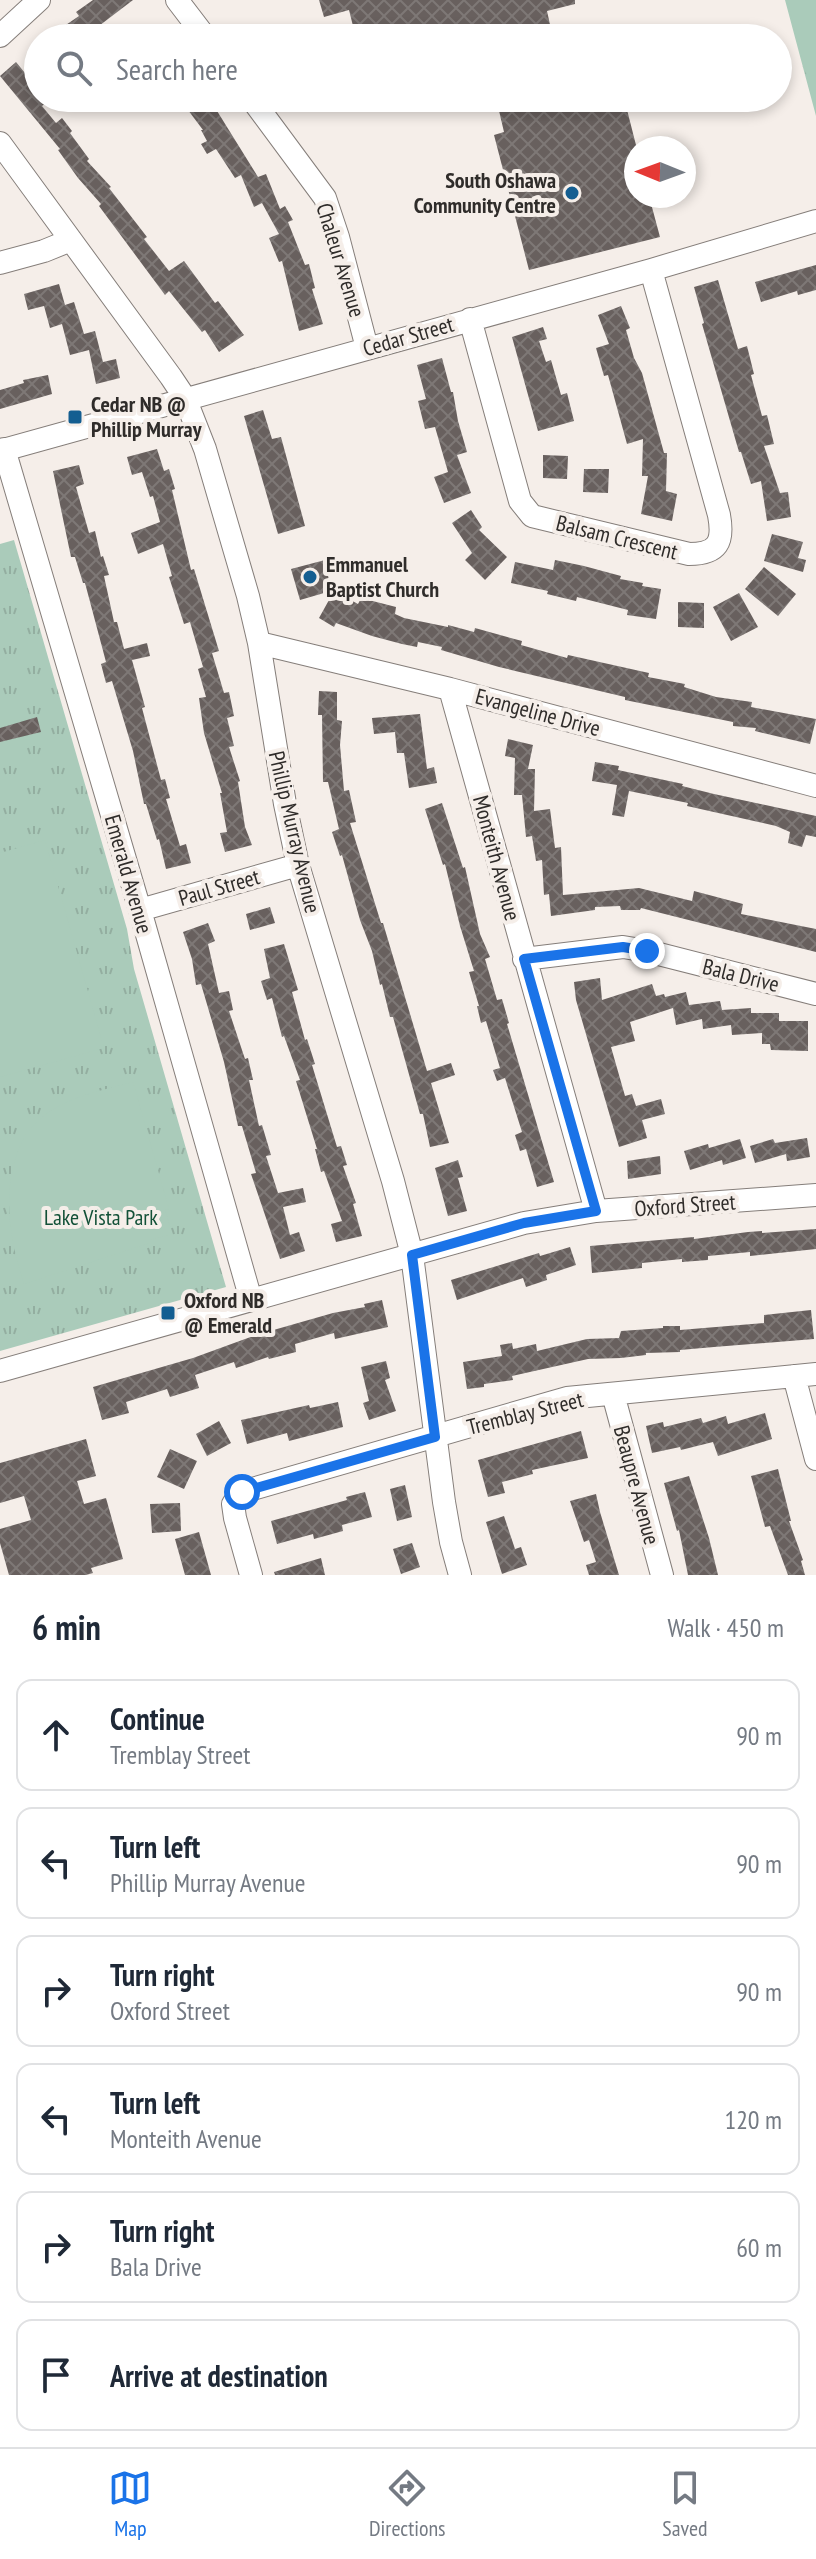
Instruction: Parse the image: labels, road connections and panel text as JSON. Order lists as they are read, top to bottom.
{
  "streets": {
    "street": [
      "Chaleur Avenue",
      "Cedar Street",
      "Balsam Crescent",
      "Evangeline Drive",
      "Phillip Murray Avenue",
      "Monteith Avenue",
      "Emerald Avenue",
      "Paul Street",
      "Bala Drive",
      "Oxford Street",
      "Tremblay Street",
      "Beaupre Avenue"
    ]
  },
  "crossings": [
    ["Chaleur Avenue", "Cedar Street"],
    ["Cedar Street", "Balsam Crescent"],
    ["Cedar Street", "Phillip Murray Avenue"],
    ["Cedar Street", "Emerald Avenue"],
    ["Evangeline Drive", "Phillip Murray Avenue"],
    ["Evangeline Drive", "Monteith Avenue"],
    ["Phillip Murray Avenue", "Paul Street"],
    ["Phillip Murray Avenue", "Oxford Street"],
    ["Phillip Murray Avenue", "Tremblay Street"],
    ["Monteith Avenue", "Bala Drive"],
    ["Monteith Avenue", "Oxford Street"],
    ["Emerald Avenue", "Paul Street"],
    ["Emerald Avenue", "Oxford Street"],
    ["Tremblay Street", "Beaupre Avenue"]
  ],
  "parks": ["Lake Vista Park"],
  "places": {
    "other": ["South Oshawa Community Centre", "Emmanuel Baptist Church"],
    "transit": ["Cedar NB @ Phillip Murray", "Oxford NB @ Emerald"]
  },
  "north": "left",
  "page": {
    "search": "Search here",
    "heading": ["6 min", "Walk · 450 m"],
    "list": [
      ["Continue", "Tremblay Street", "90 m"],
      ["Turn left", "Phillip Murray Avenue", "90 m"],
      ["Turn right", "Oxford Street", "90 m"],
      ["Turn left", "Monteith Avenue", "120 m"],
      ["Turn right", "Bala Drive", "60 m"],
      "Arrive at destination"
    ],
    "nav": ["Map", "Directions", "Saved"]
  }
}
